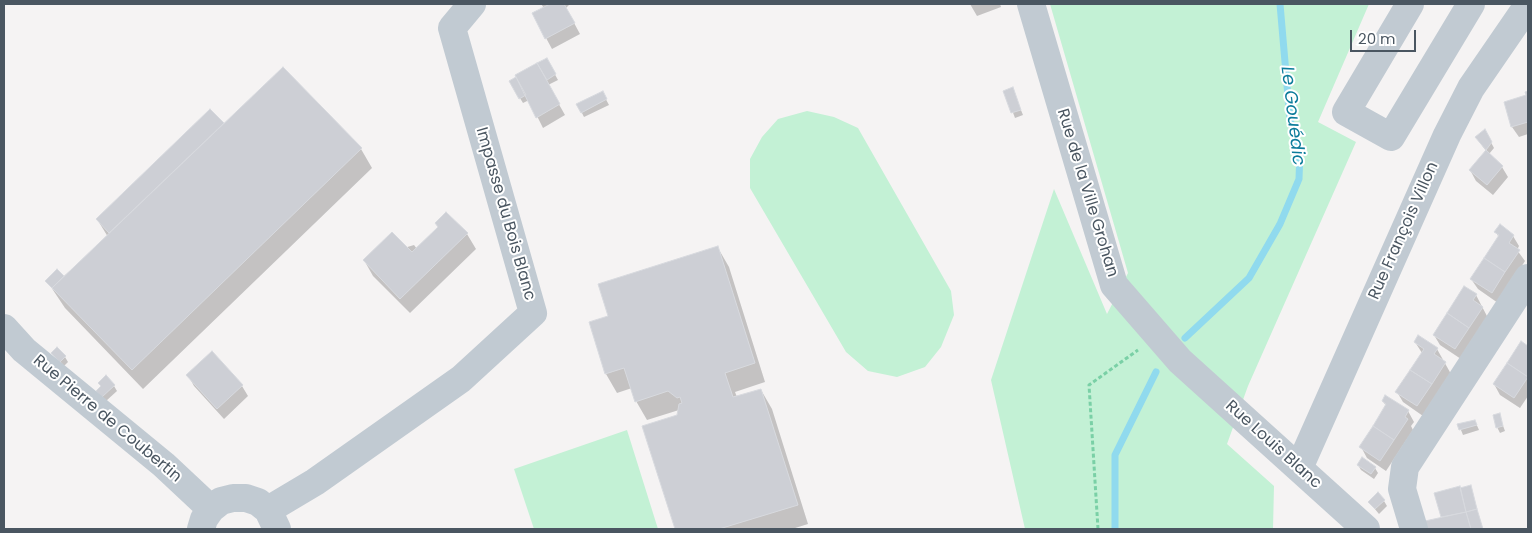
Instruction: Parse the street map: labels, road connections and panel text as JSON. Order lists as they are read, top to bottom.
{
  "streets": {
    "street": [
      "Rue de la Ville Grohan",
      "Impasse du Bois Blanc",
      "Rue François Villon",
      "Rue Pierre de Coubertin",
      "Rue Louis Blanc"
    ]
  },
  "crossings": [
    ["Rue de la Ville Grohan", "Rue Louis Blanc"],
    ["Rue François Villon", "Rue Louis Blanc"]
  ],
  "water": ["Le Gouédic"],
  "scale_bar": "20 m"
}
